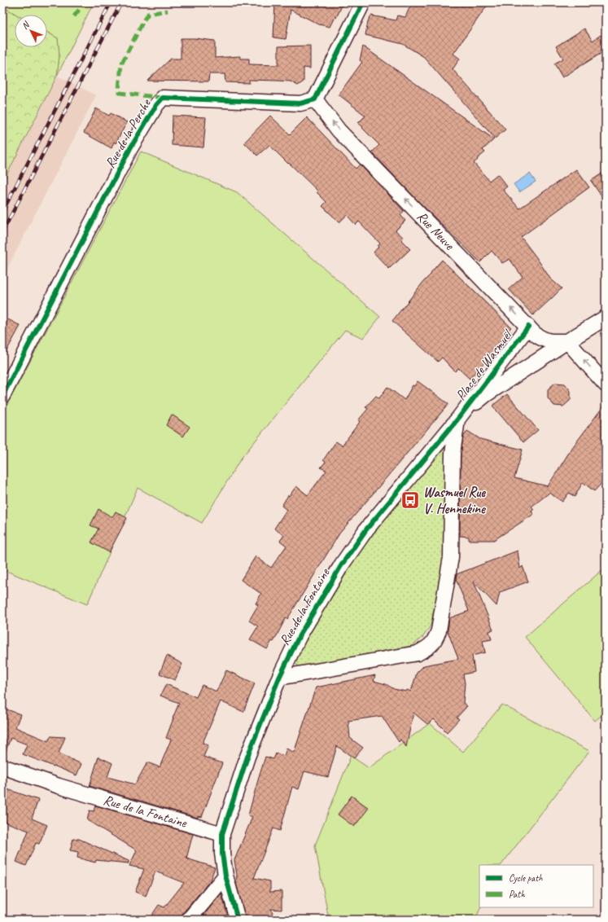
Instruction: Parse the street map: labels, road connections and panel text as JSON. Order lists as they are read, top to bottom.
{
  "streets": {
    "street": [
      "Rue de la Perche",
      "Rue Neuve",
      "Place de Wasmuël",
      "Rue de la Fontaine"
    ]
  },
  "crossings": [
    ["Rue de la Perche", "Rue Neuve"],
    ["Rue Neuve", "Place de Wasmuël"],
    ["Place de Wasmuël", "Rue de la Fontaine"]
  ],
  "one_way": ["Rue Neuve"],
  "places": {
    "bus stop": ["Wasmuel Rue V. Hennekine"]
  },
  "legend": ["Cycle path", "Path"],
  "north": "top left"
}
